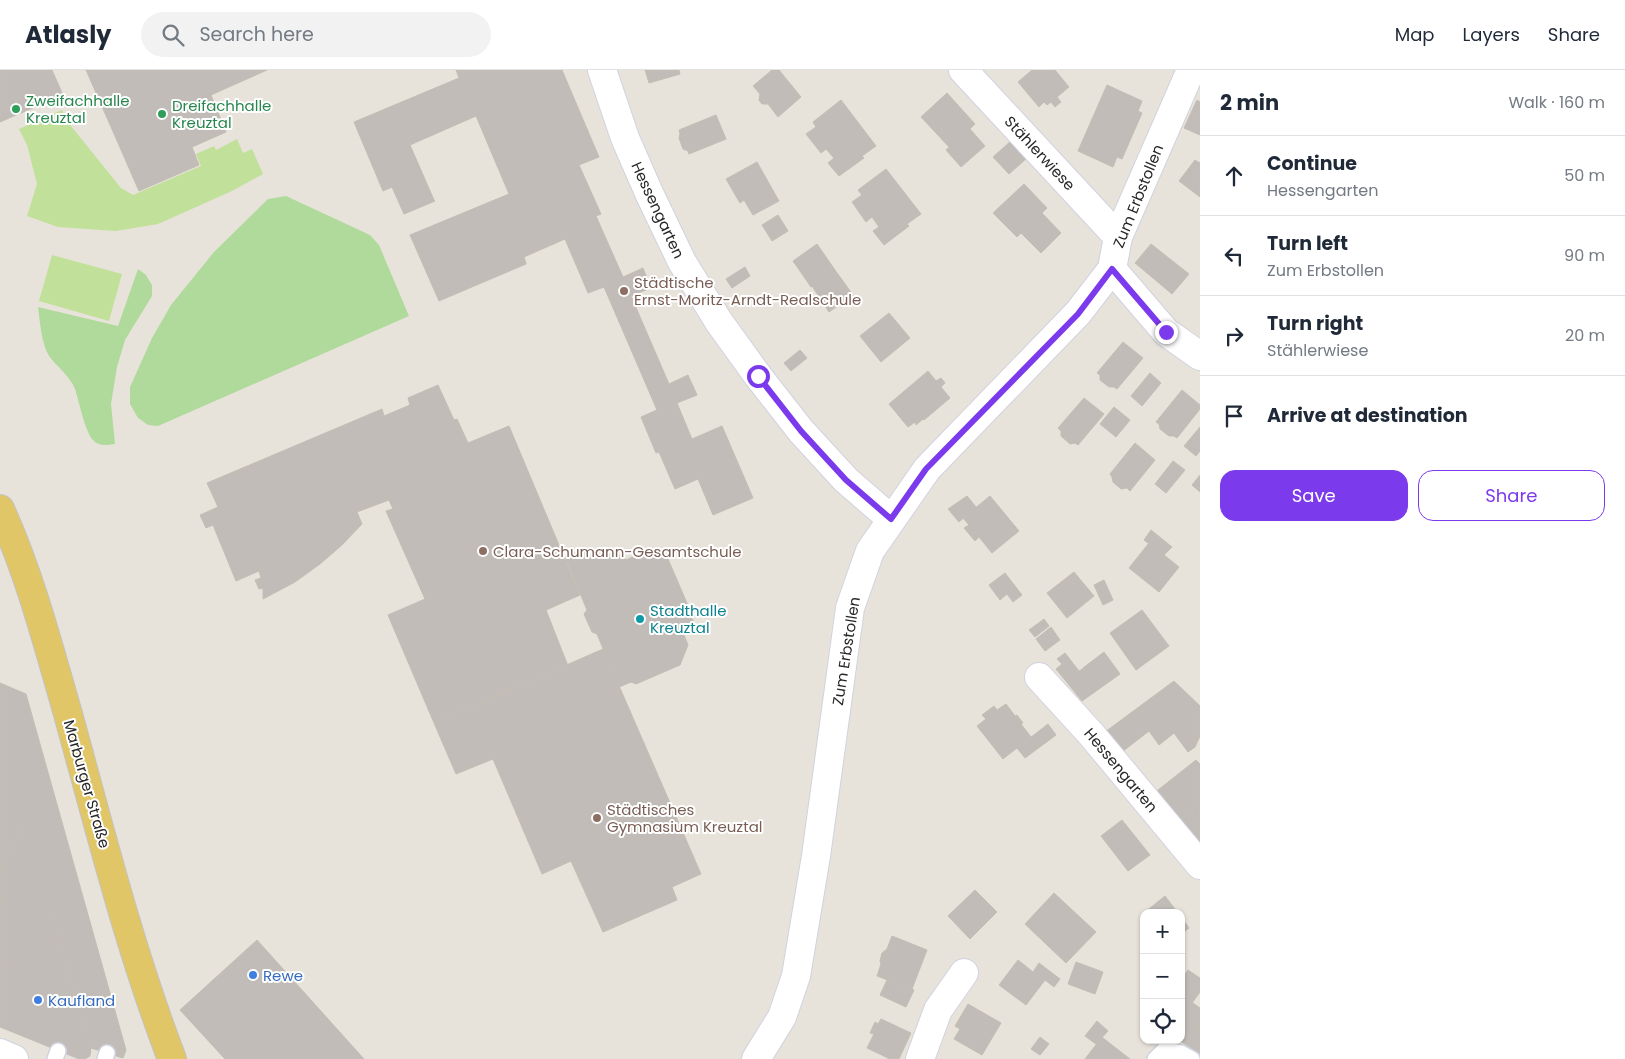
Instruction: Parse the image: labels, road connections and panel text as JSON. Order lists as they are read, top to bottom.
{
  "streets": {
    "main road": ["Marburger Straße"],
    "street": ["Stählerwiese", "Zum Erbstollen", "Hessengarten"]
  },
  "crossings": [
    ["Stählerwiese", "Zum Erbstollen"],
    ["Zum Erbstollen", "Hessengarten"]
  ],
  "places": [
    "Zweifachhalle Kreuztal",
    "Dreifachhalle Kreuztal",
    "Städtische Ernst-Moritz-Arndt-Realschule",
    "Clara-Schumann-Gesamtschule",
    "Stadthalle Kreuztal",
    "Städtisches Gymnasium Kreuztal",
    "Rewe",
    "Kaufland"
  ],
  "page": {
    "header": "Atlasly",
    "search": "Search here",
    "nav": ["Map", "Layers", "Share"],
    "heading": ["2 min", "Walk · 160 m"],
    "list": [
      ["Continue", "Hessengarten", "50 m"],
      ["Turn left", "Zum Erbstollen", "90 m"],
      ["Turn right", "Stählerwiese", "20 m"],
      "Arrive at destination"
    ],
    "buttons": ["Save", "Share"],
    "map_buttons": ["+", "−"]
  }
}
